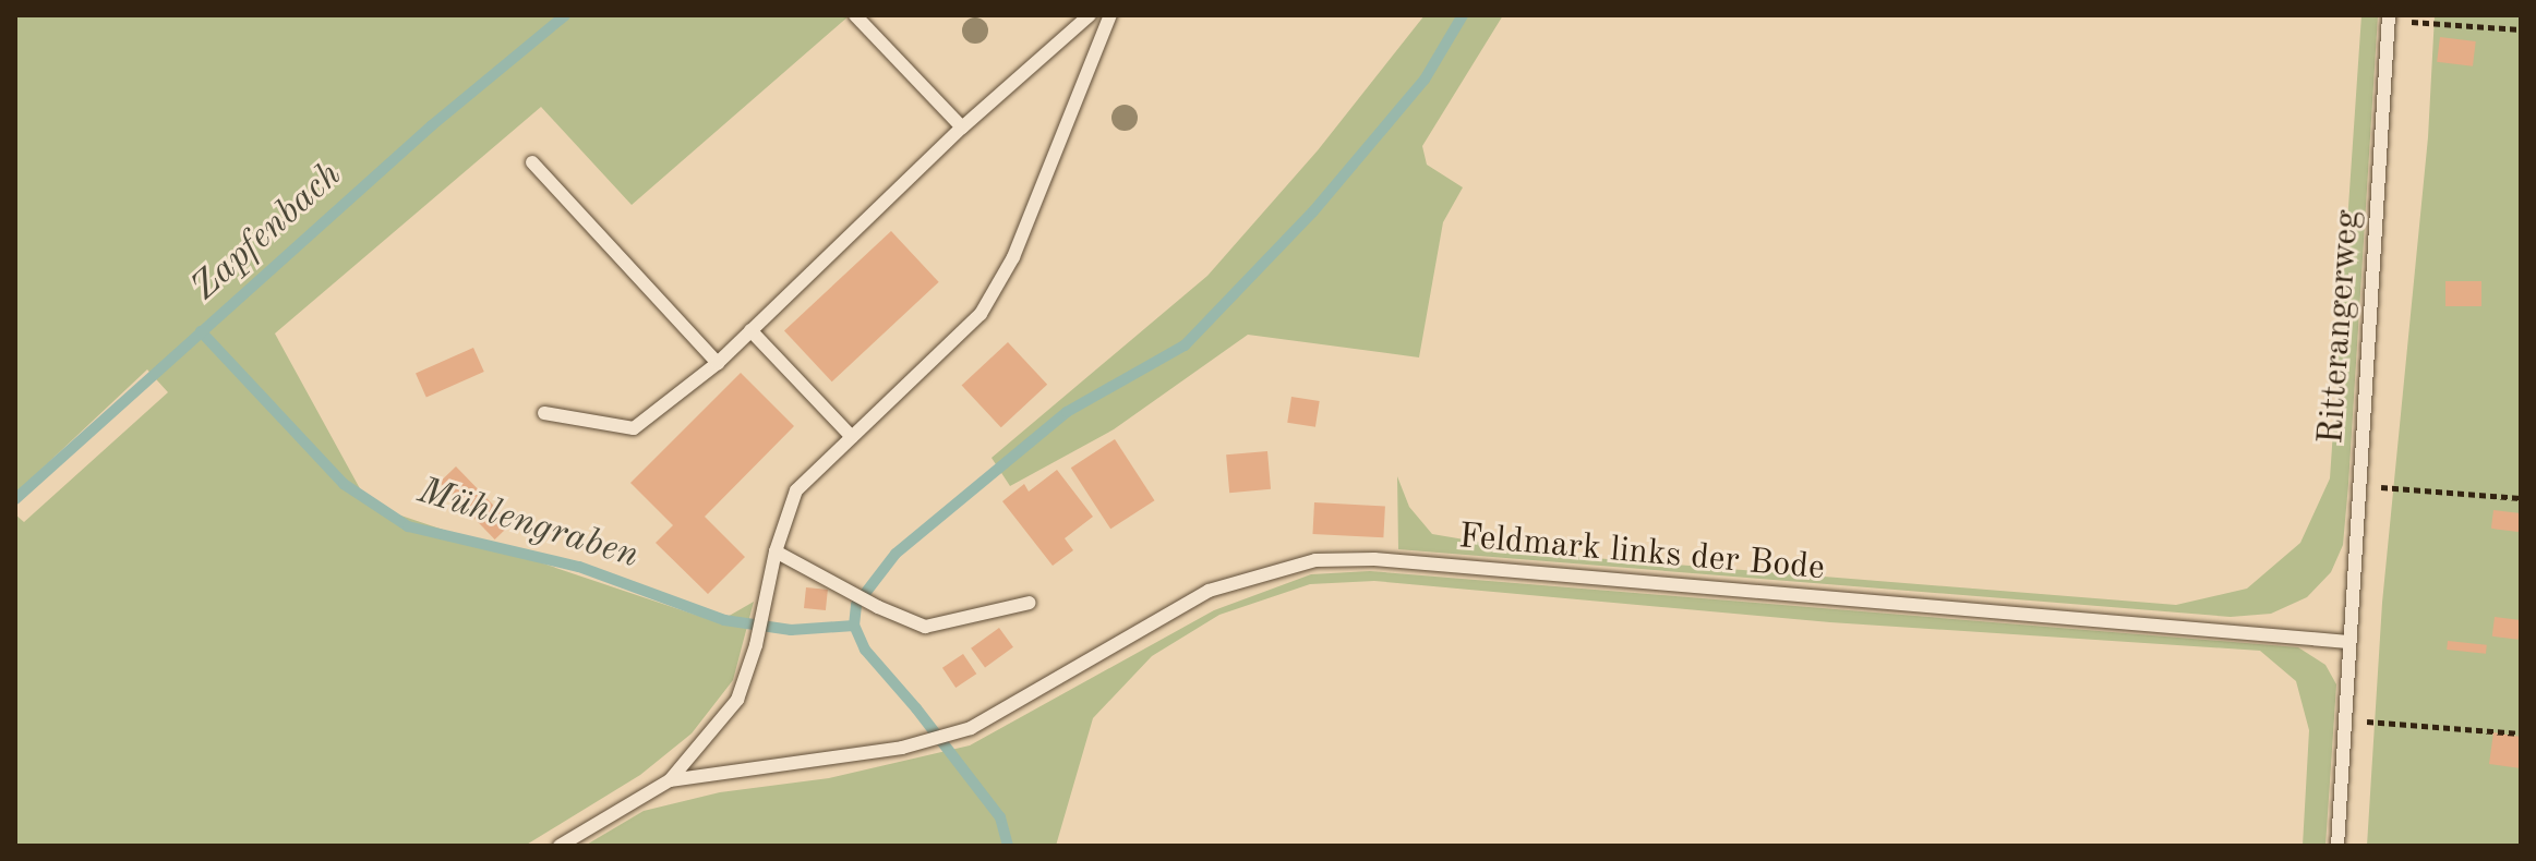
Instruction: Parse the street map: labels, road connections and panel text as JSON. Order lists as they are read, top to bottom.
{
  "streets": {
    "lane": ["Ritterangerweg", "Feldmark links der Bode"]
  },
  "crossings": [
    ["Ritterangerweg", "Feldmark links der Bode"]
  ],
  "water": ["Zapfenbach", "Mühlengraben"]
}
